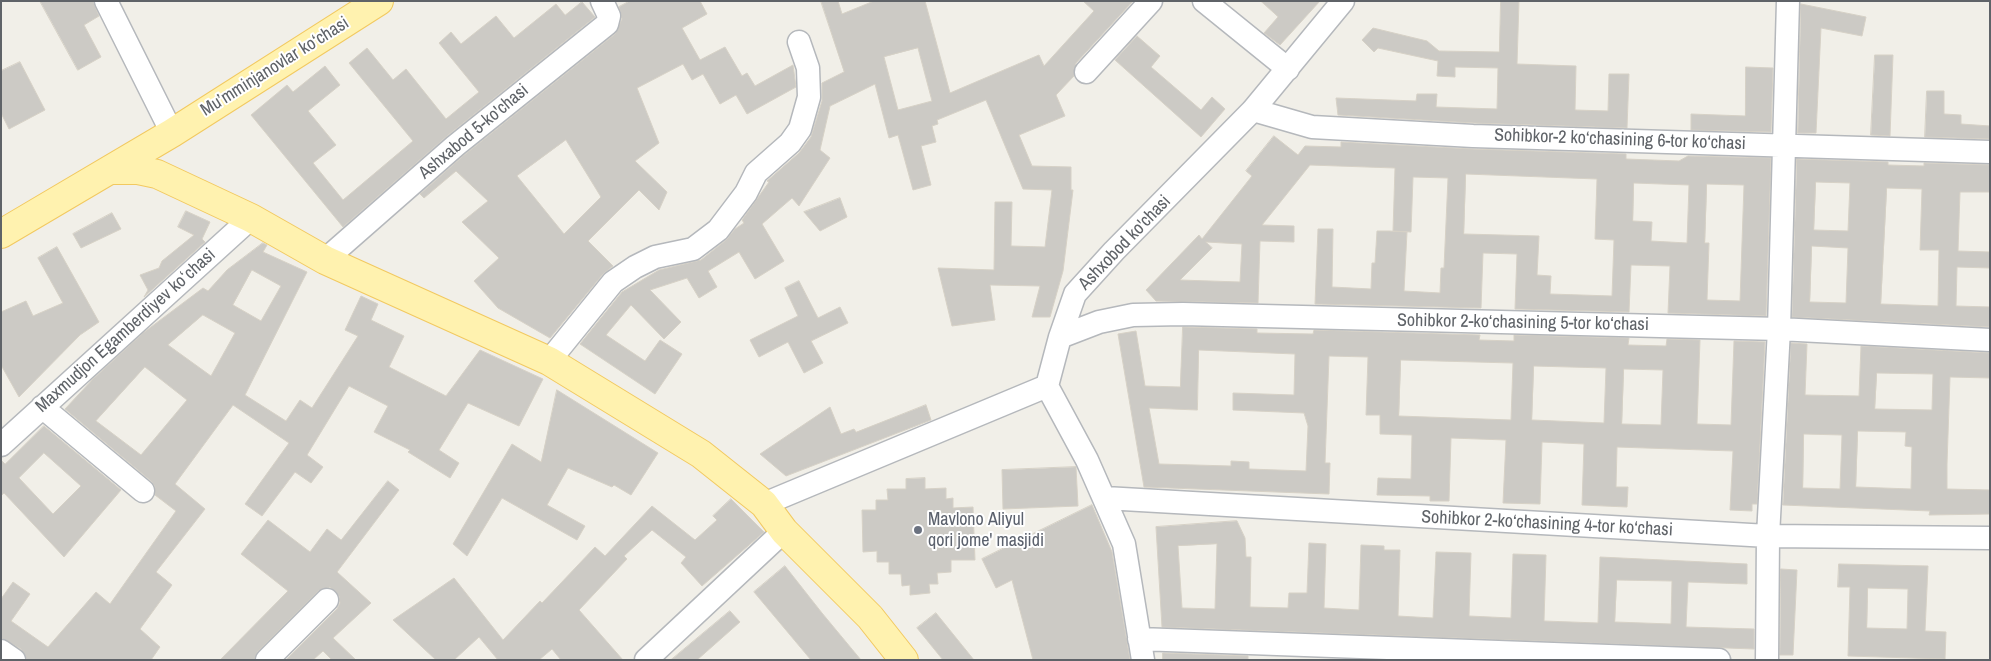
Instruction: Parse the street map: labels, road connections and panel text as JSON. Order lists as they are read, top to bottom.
{
  "streets": {
    "main road": ["Mu’mminjanovlar ko‘chasi"],
    "street": [
      "Ashxabod 5-ko'chasi",
      "Sohibkor-2 ko‘chasining 6-tor ko‘chasi",
      "Ashxobod ko'chasi",
      "Sohibkor 2-ko‘chasining 5-tor ko‘chasi",
      "Maxmudjon Egamberdiyev koʻchasi",
      "Sohibkor 2-ko‘chasining 4-tor ko‘chasi"
    ]
  },
  "crossings": [
    ["Sohibkor-2 ko‘chasining 6-tor ko‘chasi", "Ashxobod ko'chasi"],
    ["Ashxobod ko'chasi", "Sohibkor 2-ko‘chasining 5-tor ko‘chasi"]
  ],
  "places": ["Mavlono Aliyul qori jome' masjidi"]
}
